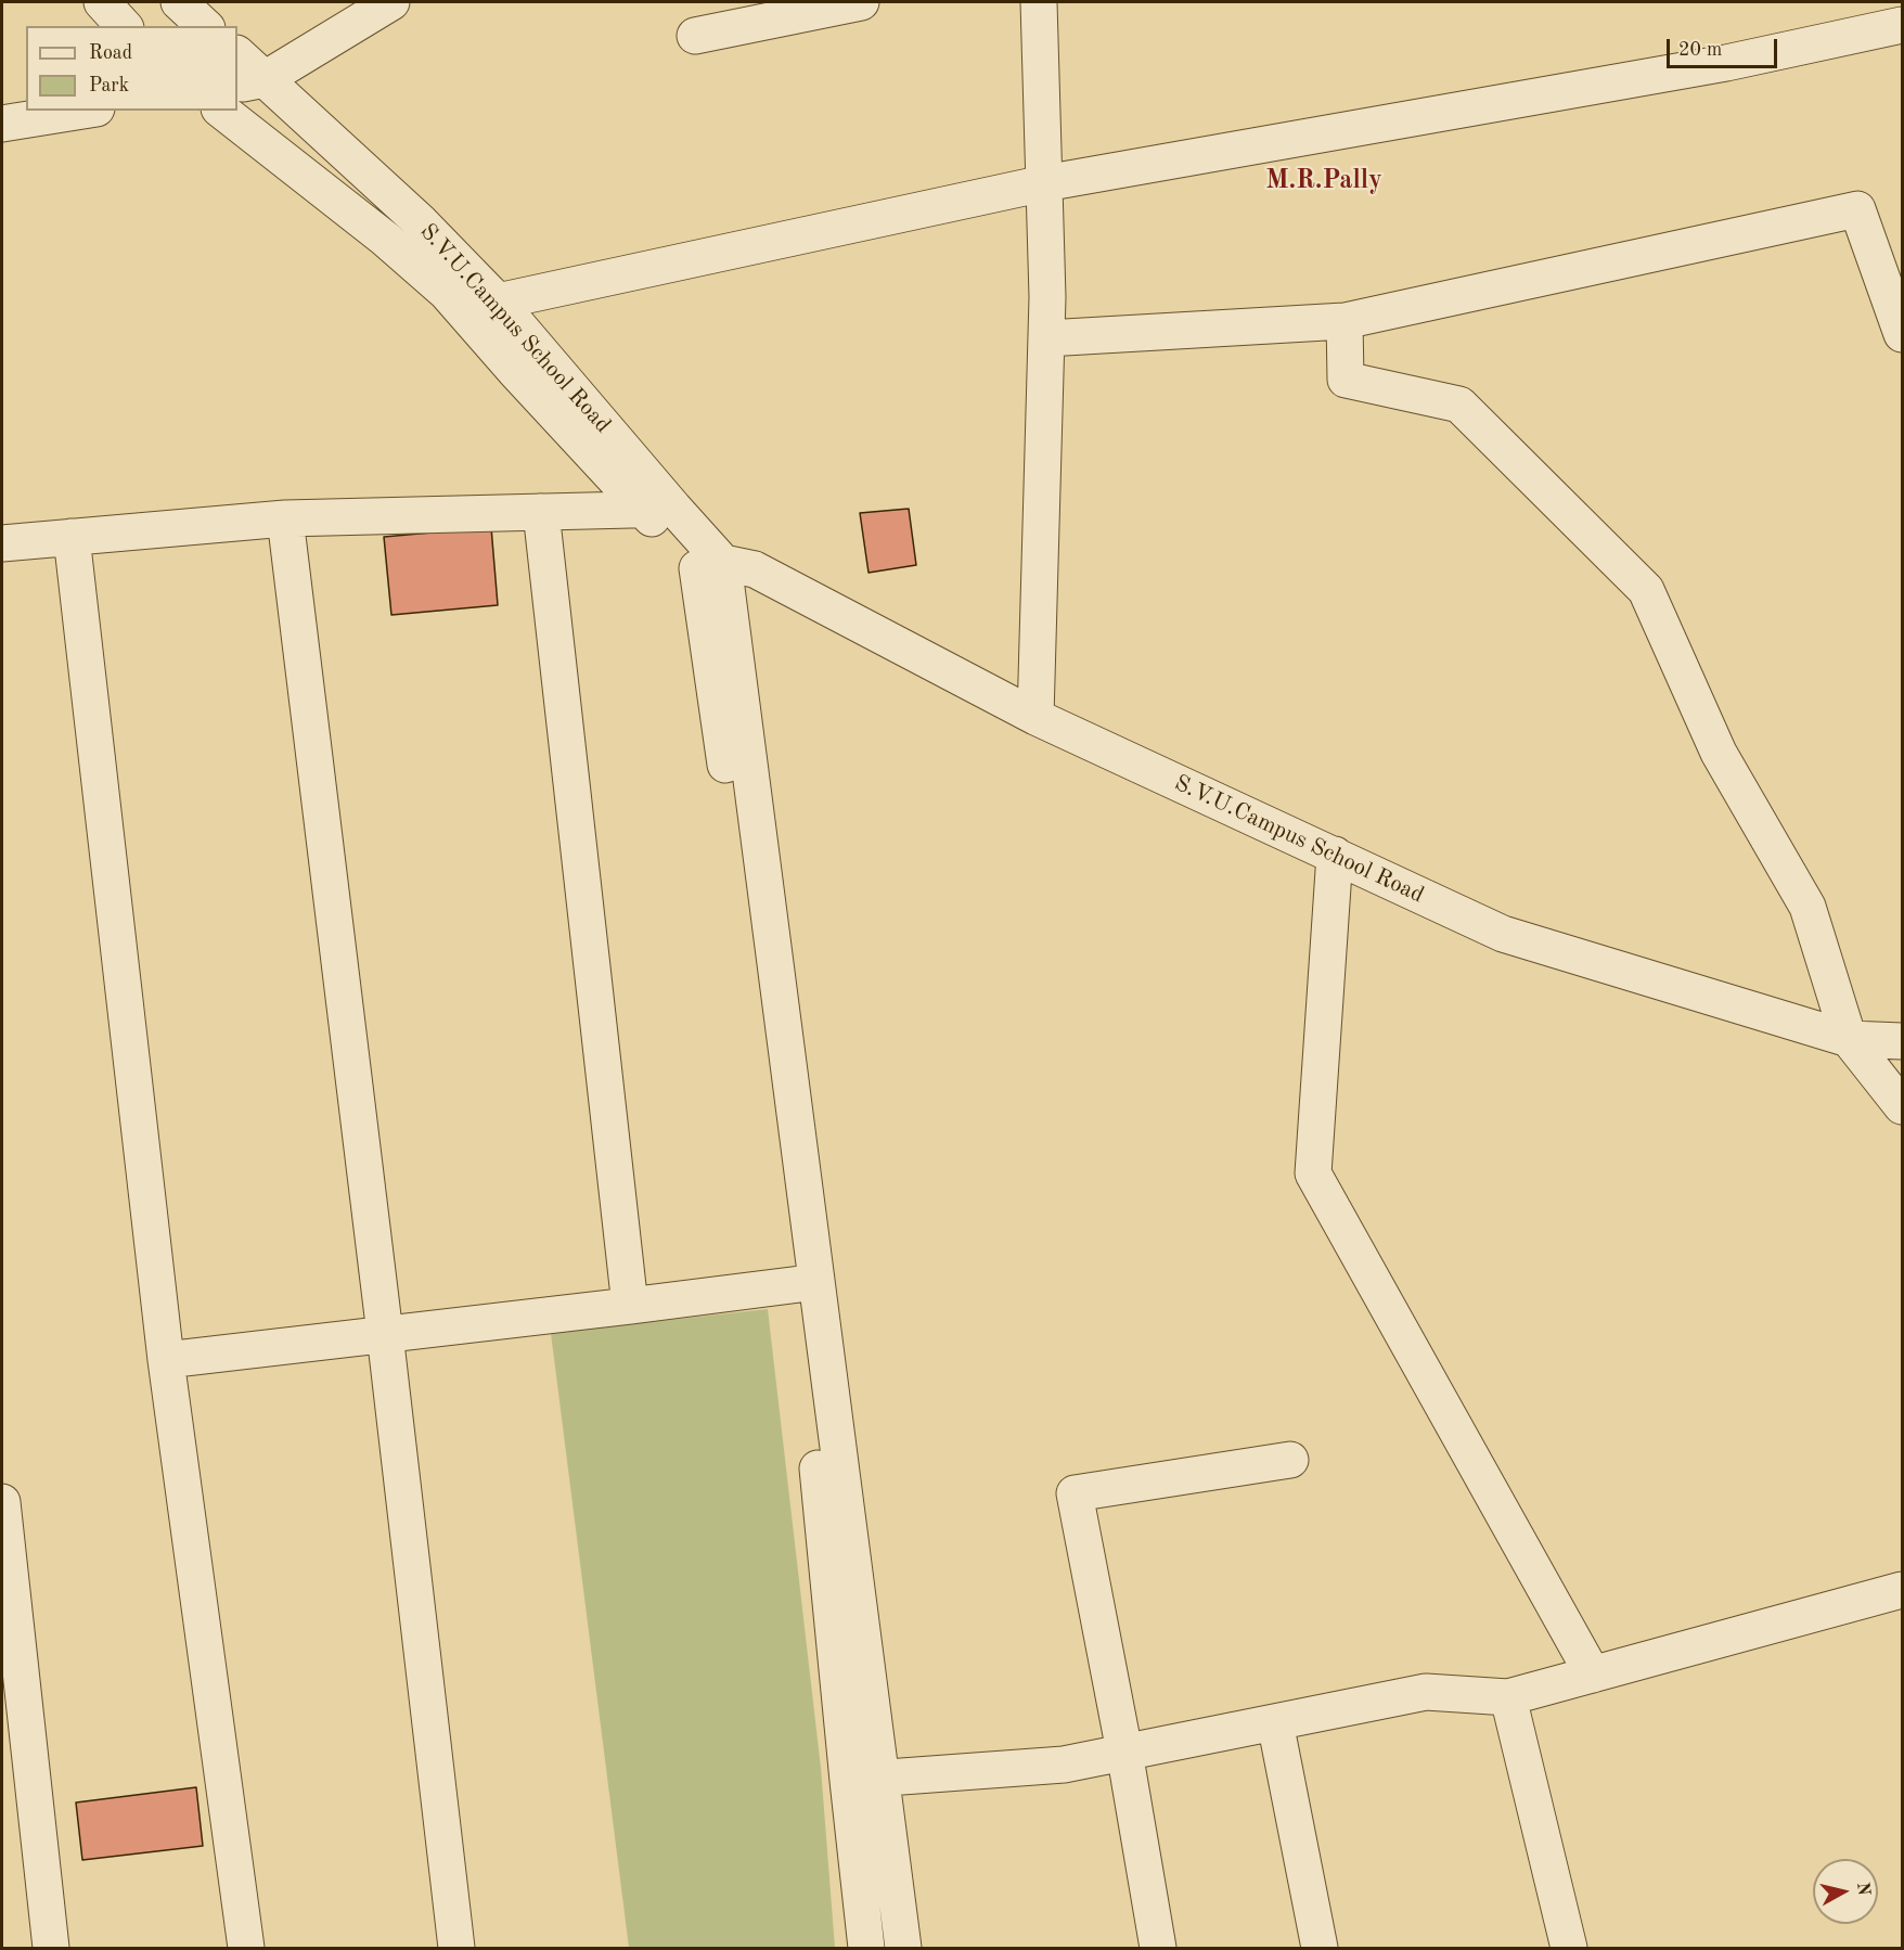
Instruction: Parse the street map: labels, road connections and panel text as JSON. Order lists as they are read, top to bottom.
{
  "streets": {
    "street": ["S.V.U.Campus School Road"]
  },
  "districts": ["M.R.Pally"],
  "legend": ["Road", "Park"],
  "scale_bar": "20 m",
  "north": "right"
}
